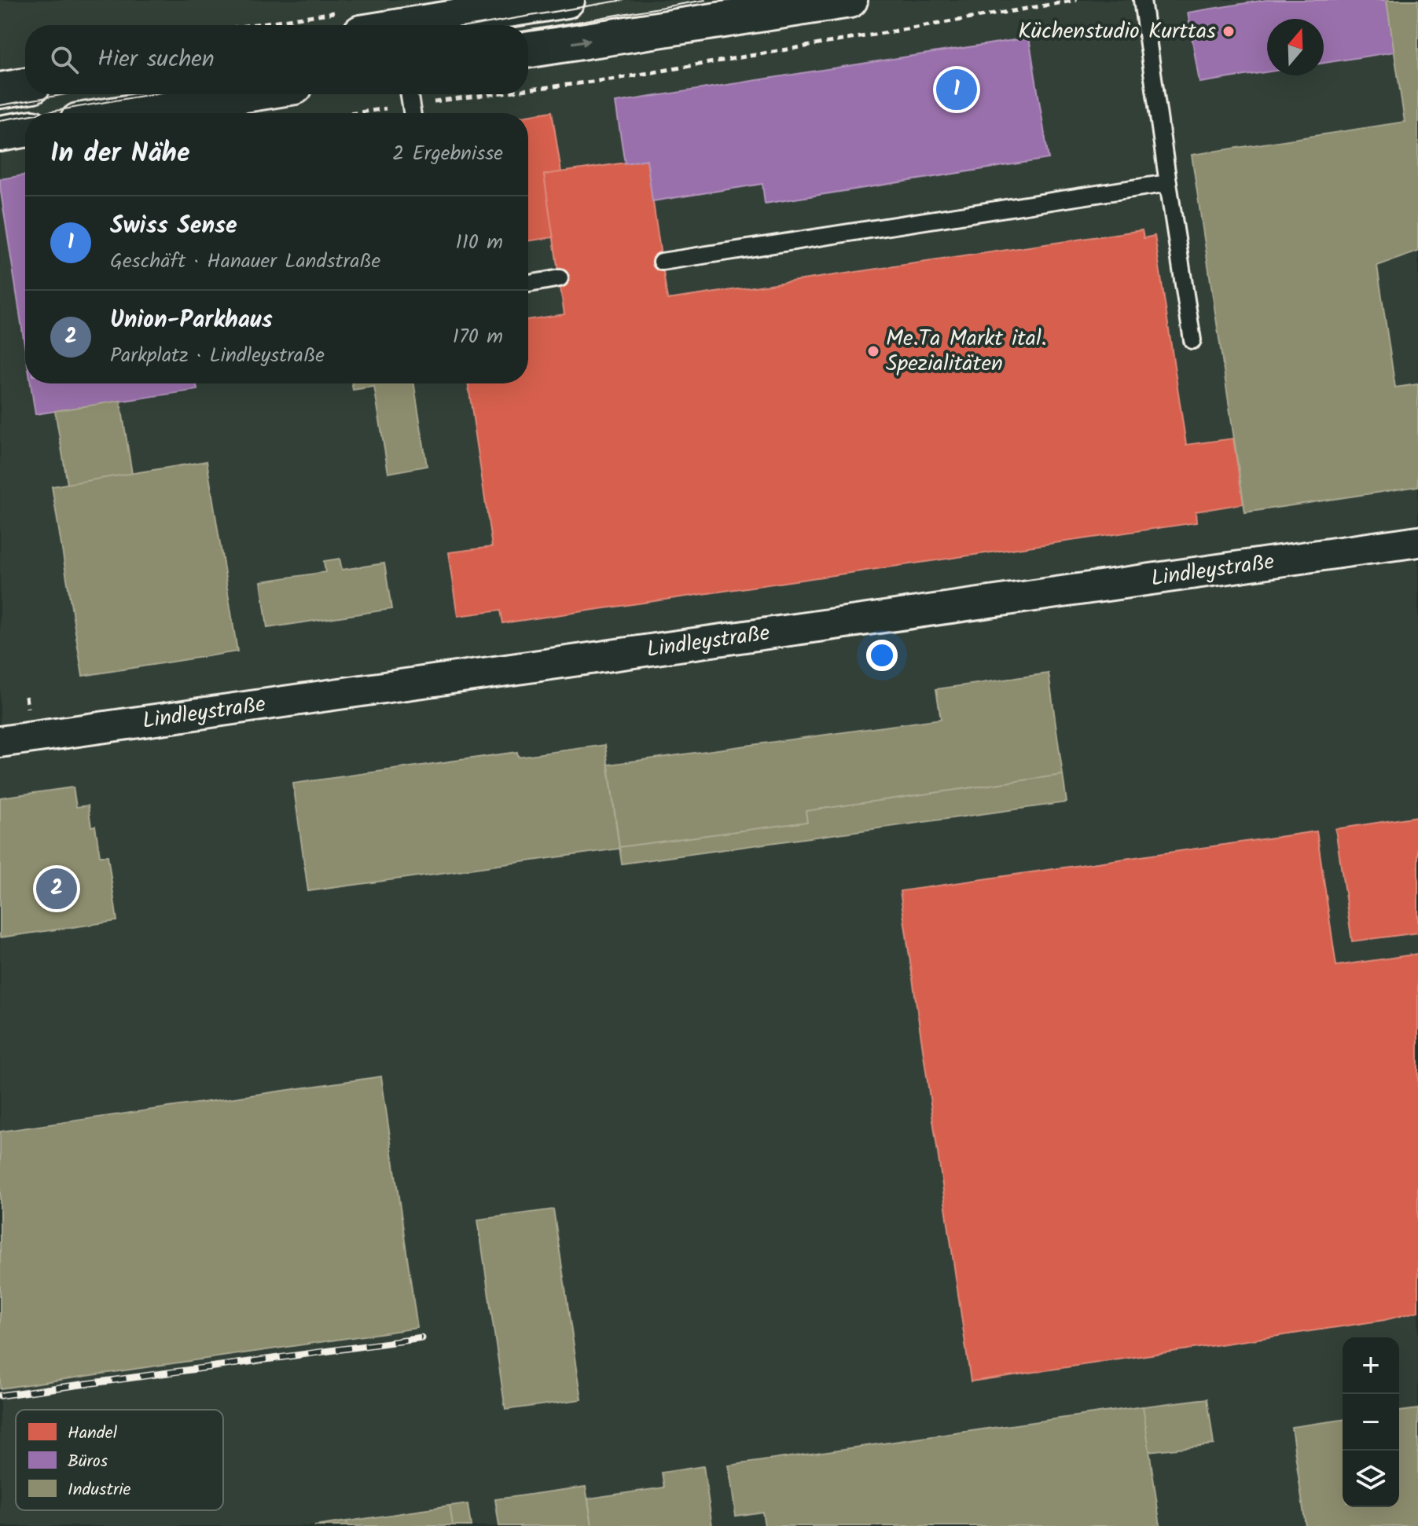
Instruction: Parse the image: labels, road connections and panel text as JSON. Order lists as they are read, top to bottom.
{
  "streets": {
    "street": ["Lindleystraße"]
  },
  "places": ["Küchenstudio Kurttas", "Me.Ta Markt ital. Spezialitäten"],
  "legend": ["Handel", "Büros", "Industrie"],
  "north": "top",
  "page": {
    "search": "Hier suchen",
    "pins": ["1", "2"],
    "heading": ["In der Nähe", "2 Ergebnisse"],
    "list": [
      {
        "mark": "1",
        "name": "Swiss Sense",
        "note": "Geschäft · Hanauer Landstraße",
        "value": "110 m"
      },
      {
        "mark": "2",
        "name": "Union-Parkhaus",
        "note": "Parkplatz · Lindleystraße",
        "value": "170 m"
      }
    ],
    "map_buttons": ["+", "−"]
  }
}
